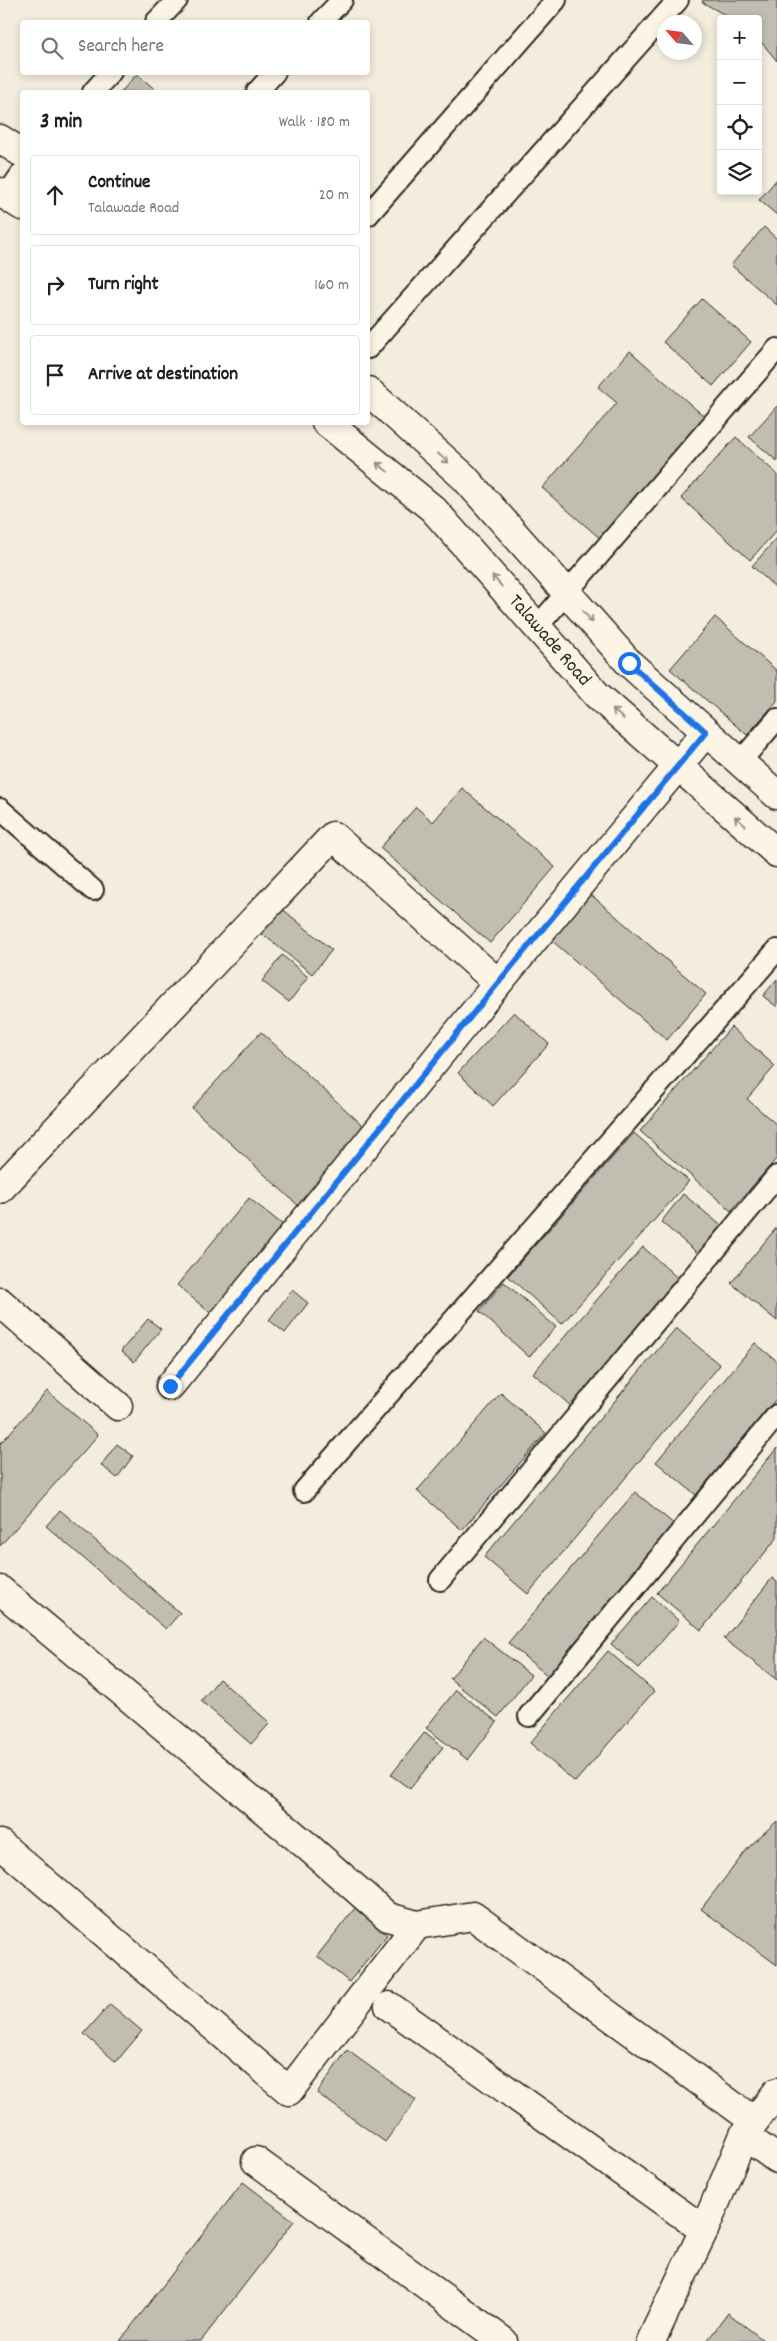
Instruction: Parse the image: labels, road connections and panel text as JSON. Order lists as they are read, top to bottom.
{
  "streets": {
    "street": ["Talawade Road"]
  },
  "north": "top left",
  "page": {
    "map_buttons": ["+", "−"],
    "search": "Search here",
    "heading": ["3 min", "Walk · 180 m"],
    "list": [
      ["Continue", "Talawade Road", "20 m"],
      ["Turn right", "160 m"],
      "Arrive at destination"
    ]
  }
}
